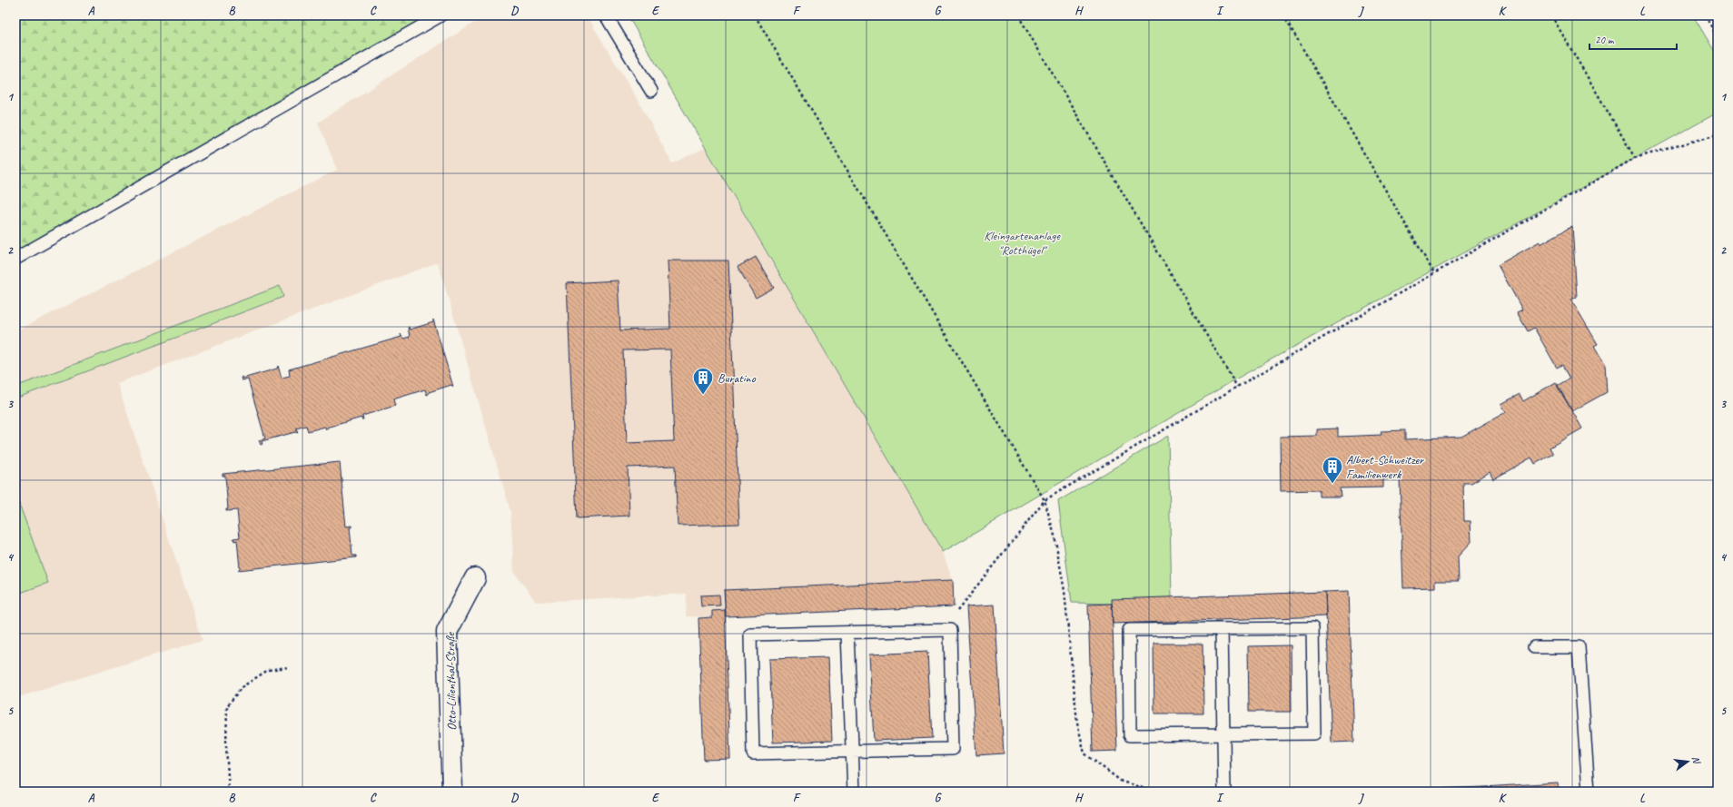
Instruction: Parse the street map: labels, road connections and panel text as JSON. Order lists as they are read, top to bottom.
{
  "streets": {
    "street": ["Otto-Lilienthal-Straße"]
  },
  "parks": ["Kleingartenanlage ''Rotthügel''"],
  "places": {
    "building": ["Buratino", "Albert-Schweitzer Familienwerk"]
  },
  "scale_bar": "20 m",
  "north": "right",
  "grid": {
    "columns": [
      "A",
      "B",
      "C",
      "D",
      "E",
      "F",
      "G",
      "H",
      "I",
      "J",
      "K",
      "L"
    ],
    "rows": [
      "1",
      "2",
      "3",
      "4",
      "5"
    ]
  }
}
